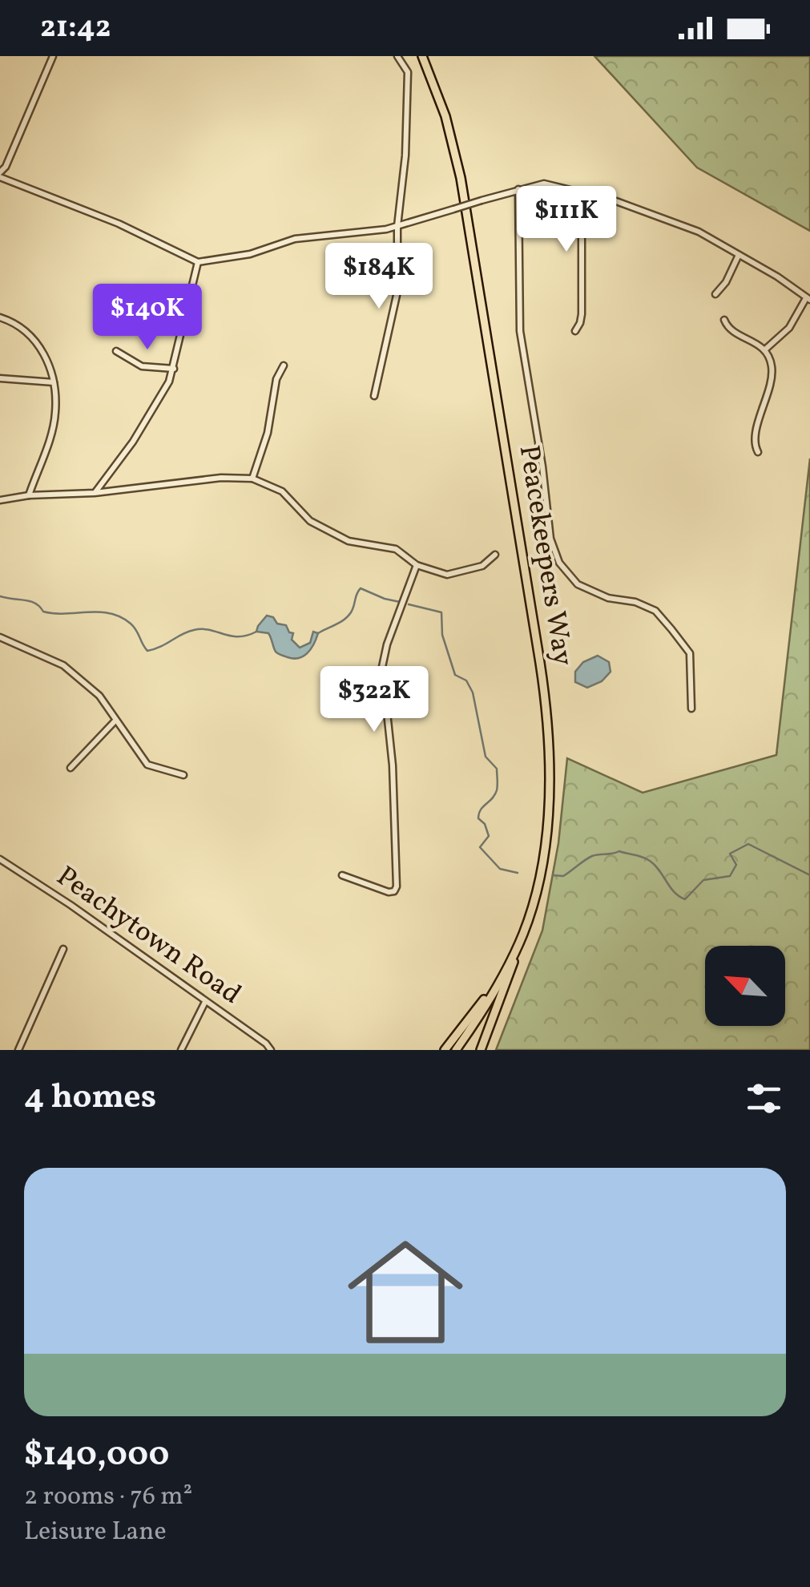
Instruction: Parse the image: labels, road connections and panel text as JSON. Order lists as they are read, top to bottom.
{
  "streets": {
    "highway": ["Peacekeepers Way"],
    "street": ["Peachytown Road"]
  },
  "north": "top left",
  "page": {
    "status": "21:42",
    "price": [
      "$111K",
      "$184K",
      "$140K",
      "$322K"
    ],
    "heading": "4 homes",
    "list": [
      {
        "name": "$140,000",
        "note": "2 rooms · 76 m² · Leisure Lane"
      }
    ]
  }
}
